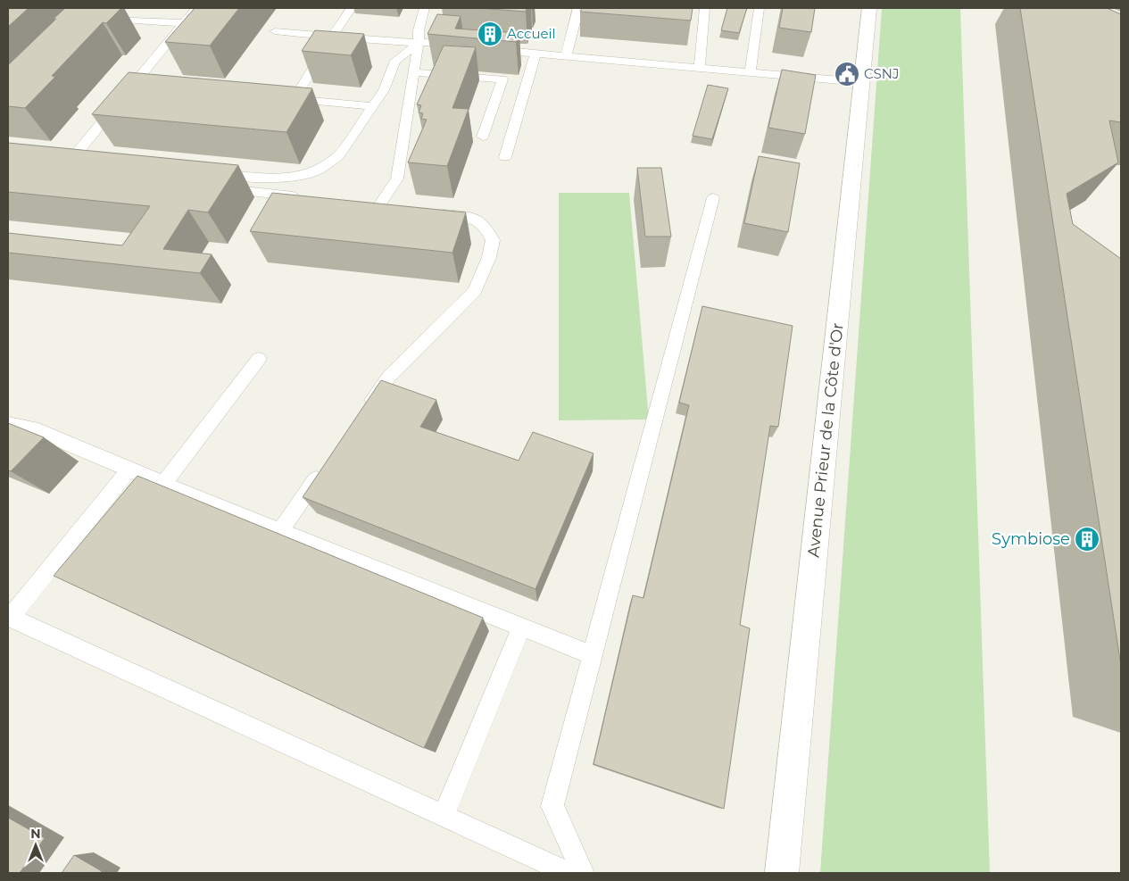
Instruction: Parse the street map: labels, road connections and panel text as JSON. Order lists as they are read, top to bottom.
{
  "streets": {
    "street": ["Avenue Prieur de la Côte d'Or"]
  },
  "places": {
    "building": ["Accueil", "Symbiose"],
    "public building": ["CSNJ"]
  },
  "north": "top"
}
